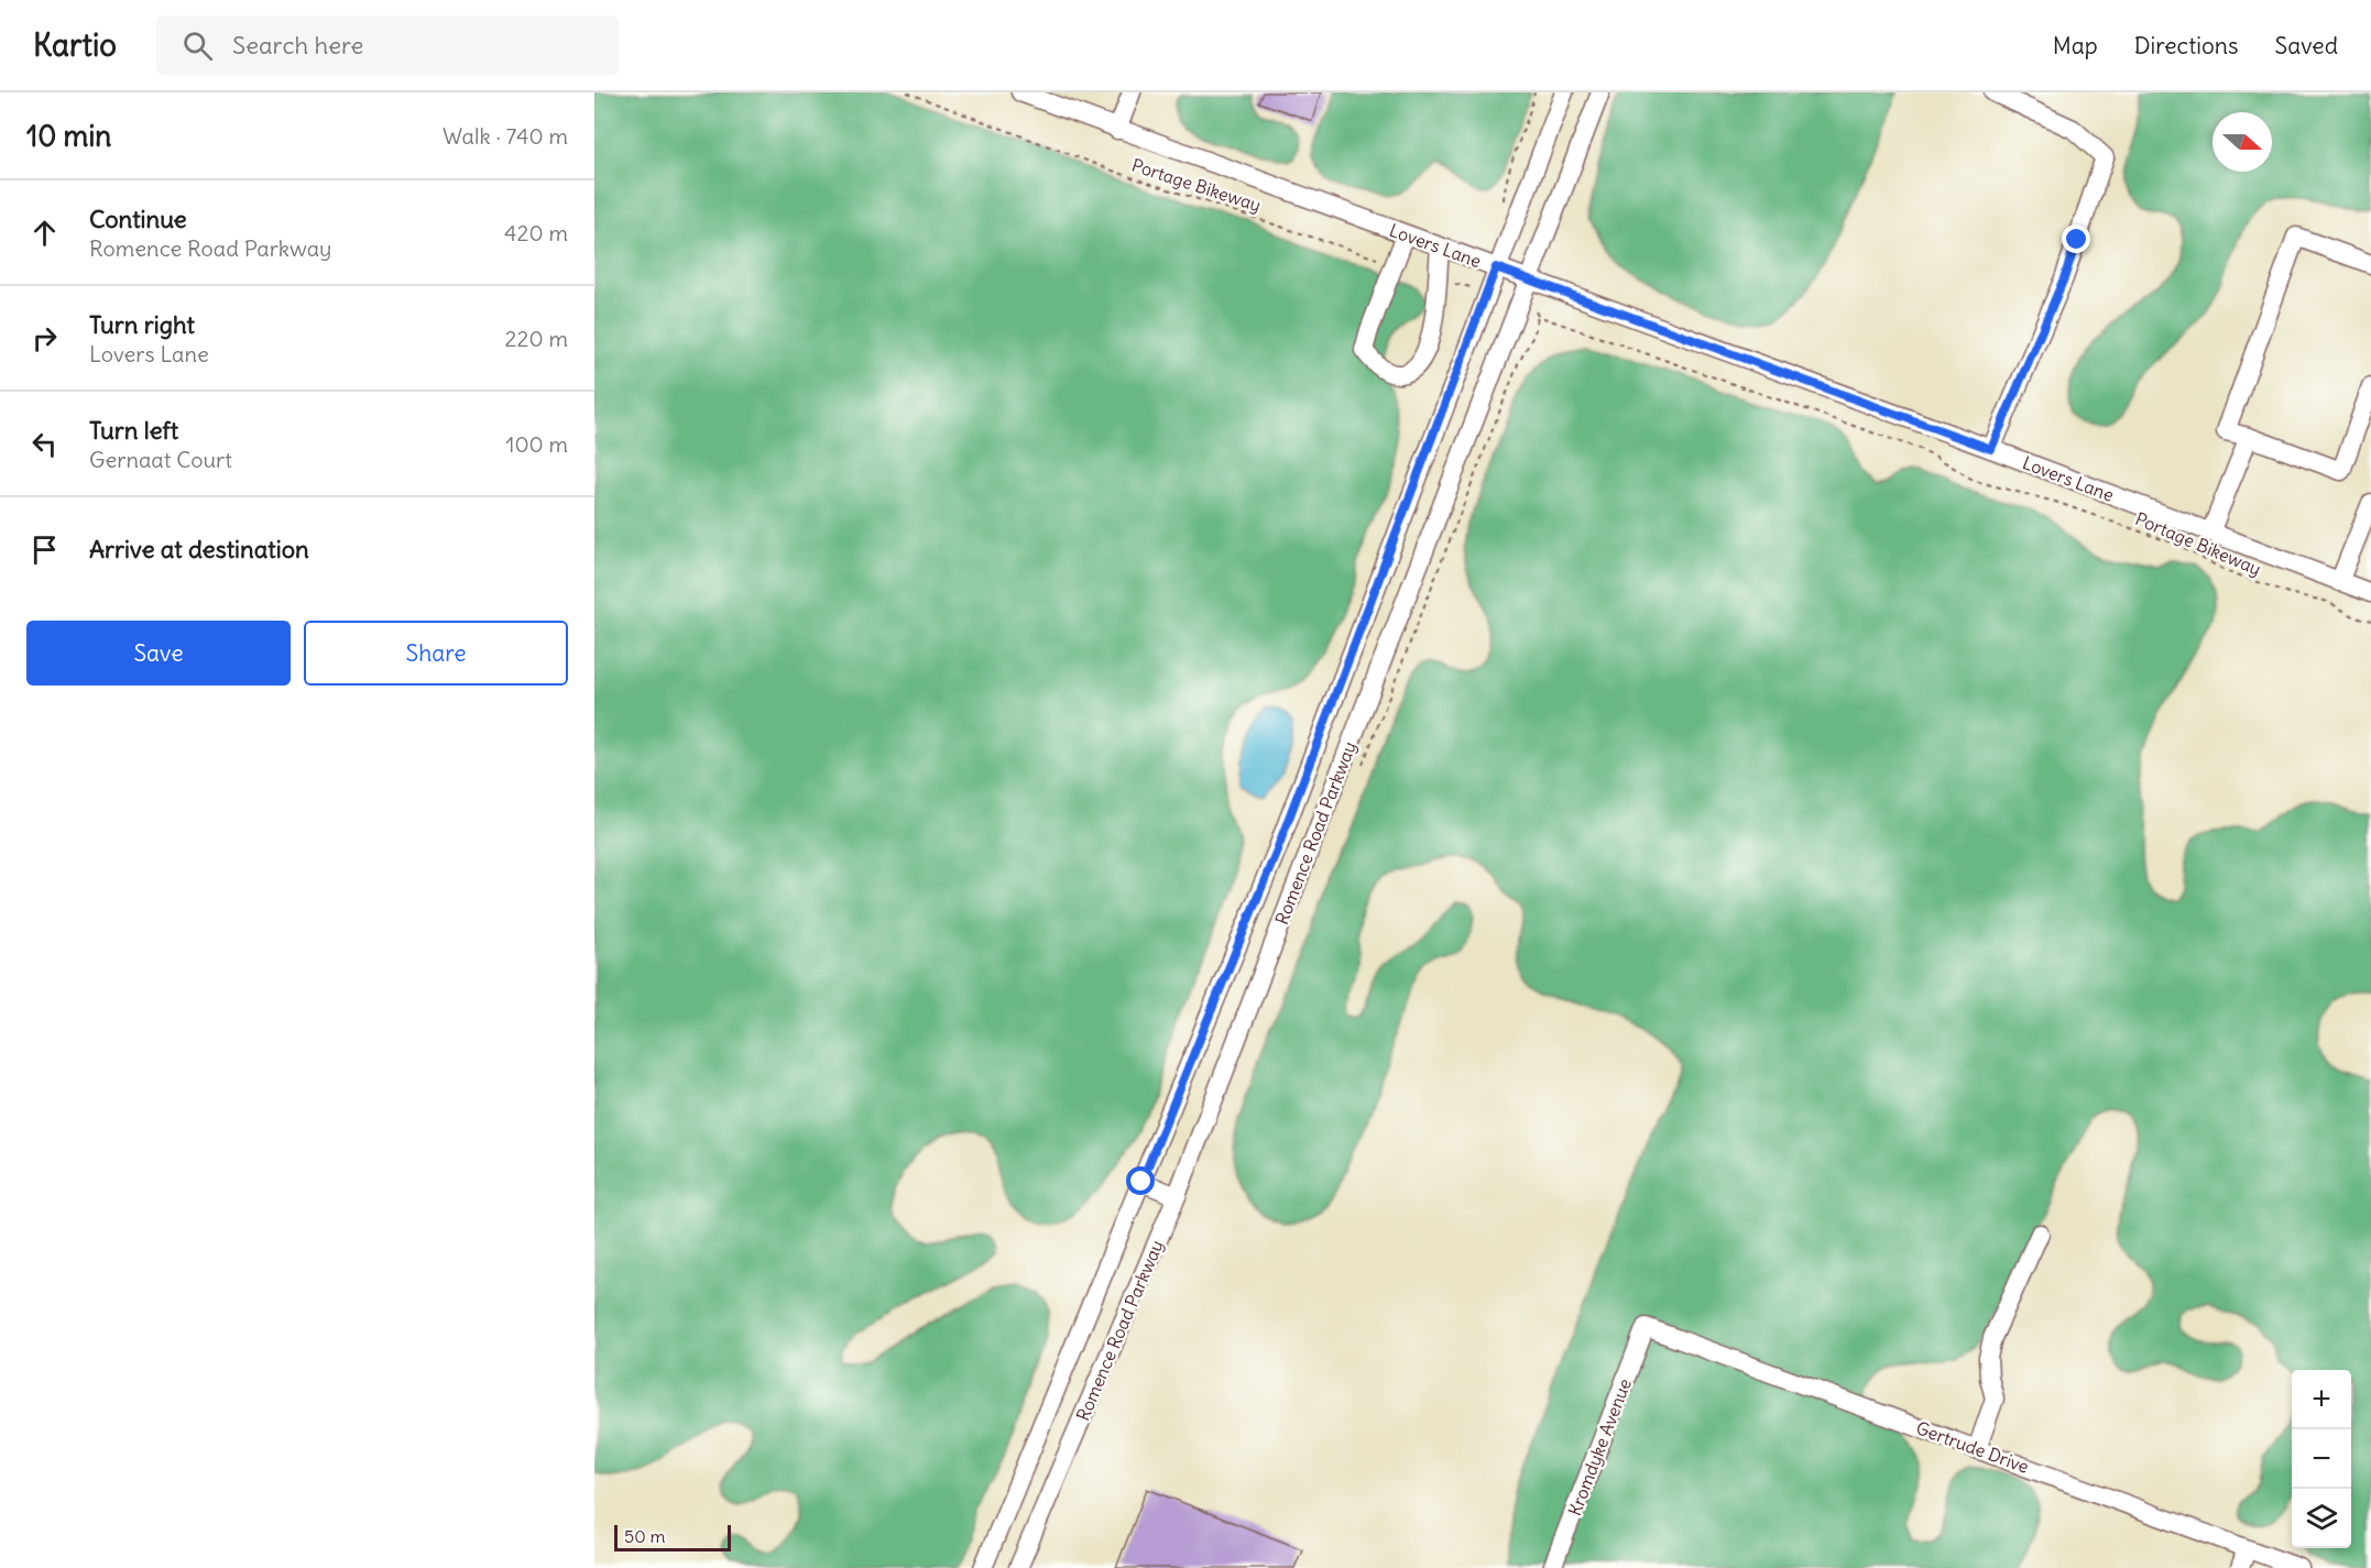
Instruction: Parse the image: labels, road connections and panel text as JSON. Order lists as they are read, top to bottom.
{
  "streets": {
    "street": [
      "Lovers Lane",
      "Romence Road Parkway",
      "Kromdyke Avenue",
      "Gertrude Drive"
    ],
    "path": ["Portage Bikeway"]
  },
  "crossings": [
    ["Lovers Lane", "Romence Road Parkway"],
    ["Kromdyke Avenue", "Gertrude Drive"]
  ],
  "scale_bar": "50 m",
  "north": "right",
  "page": {
    "header": "Kartio",
    "search": "Search here",
    "nav": ["Map", "Directions", "Saved"],
    "heading": ["10 min", "Walk · 740 m"],
    "list": [
      ["Continue", "Romence Road Parkway", "420 m"],
      ["Turn right", "Lovers Lane", "220 m"],
      ["Turn left", "Gernaat Court", "100 m"],
      "Arrive at destination"
    ],
    "buttons": ["Save", "Share"],
    "map_buttons": ["+", "−"],
    "scale": "50 m"
  }
}
